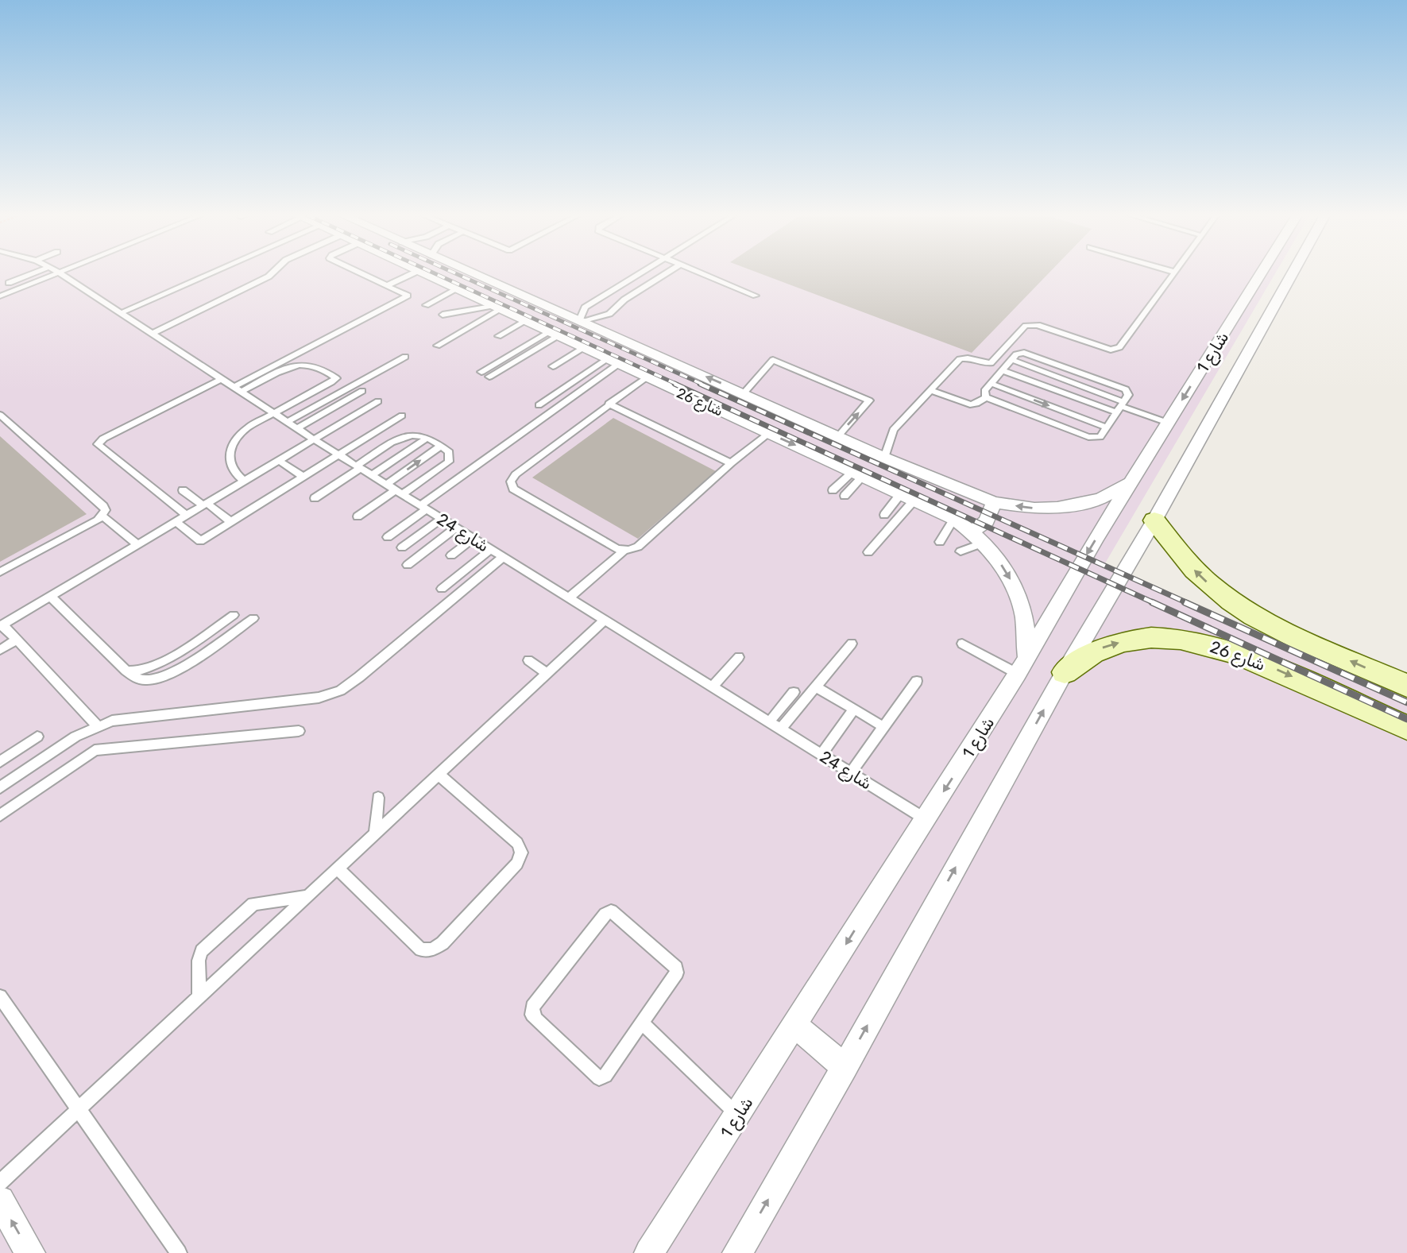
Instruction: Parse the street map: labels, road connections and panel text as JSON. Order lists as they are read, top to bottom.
{
  "streets": {
    "main road": ["شارع 26"],
    "street": ["شارع 1"],
    "lane": ["شارع 24"]
  },
  "crossings": [
    ["شارع 1", "شارع 26"],
    ["شارع 1", "شارع 24"]
  ]
}
